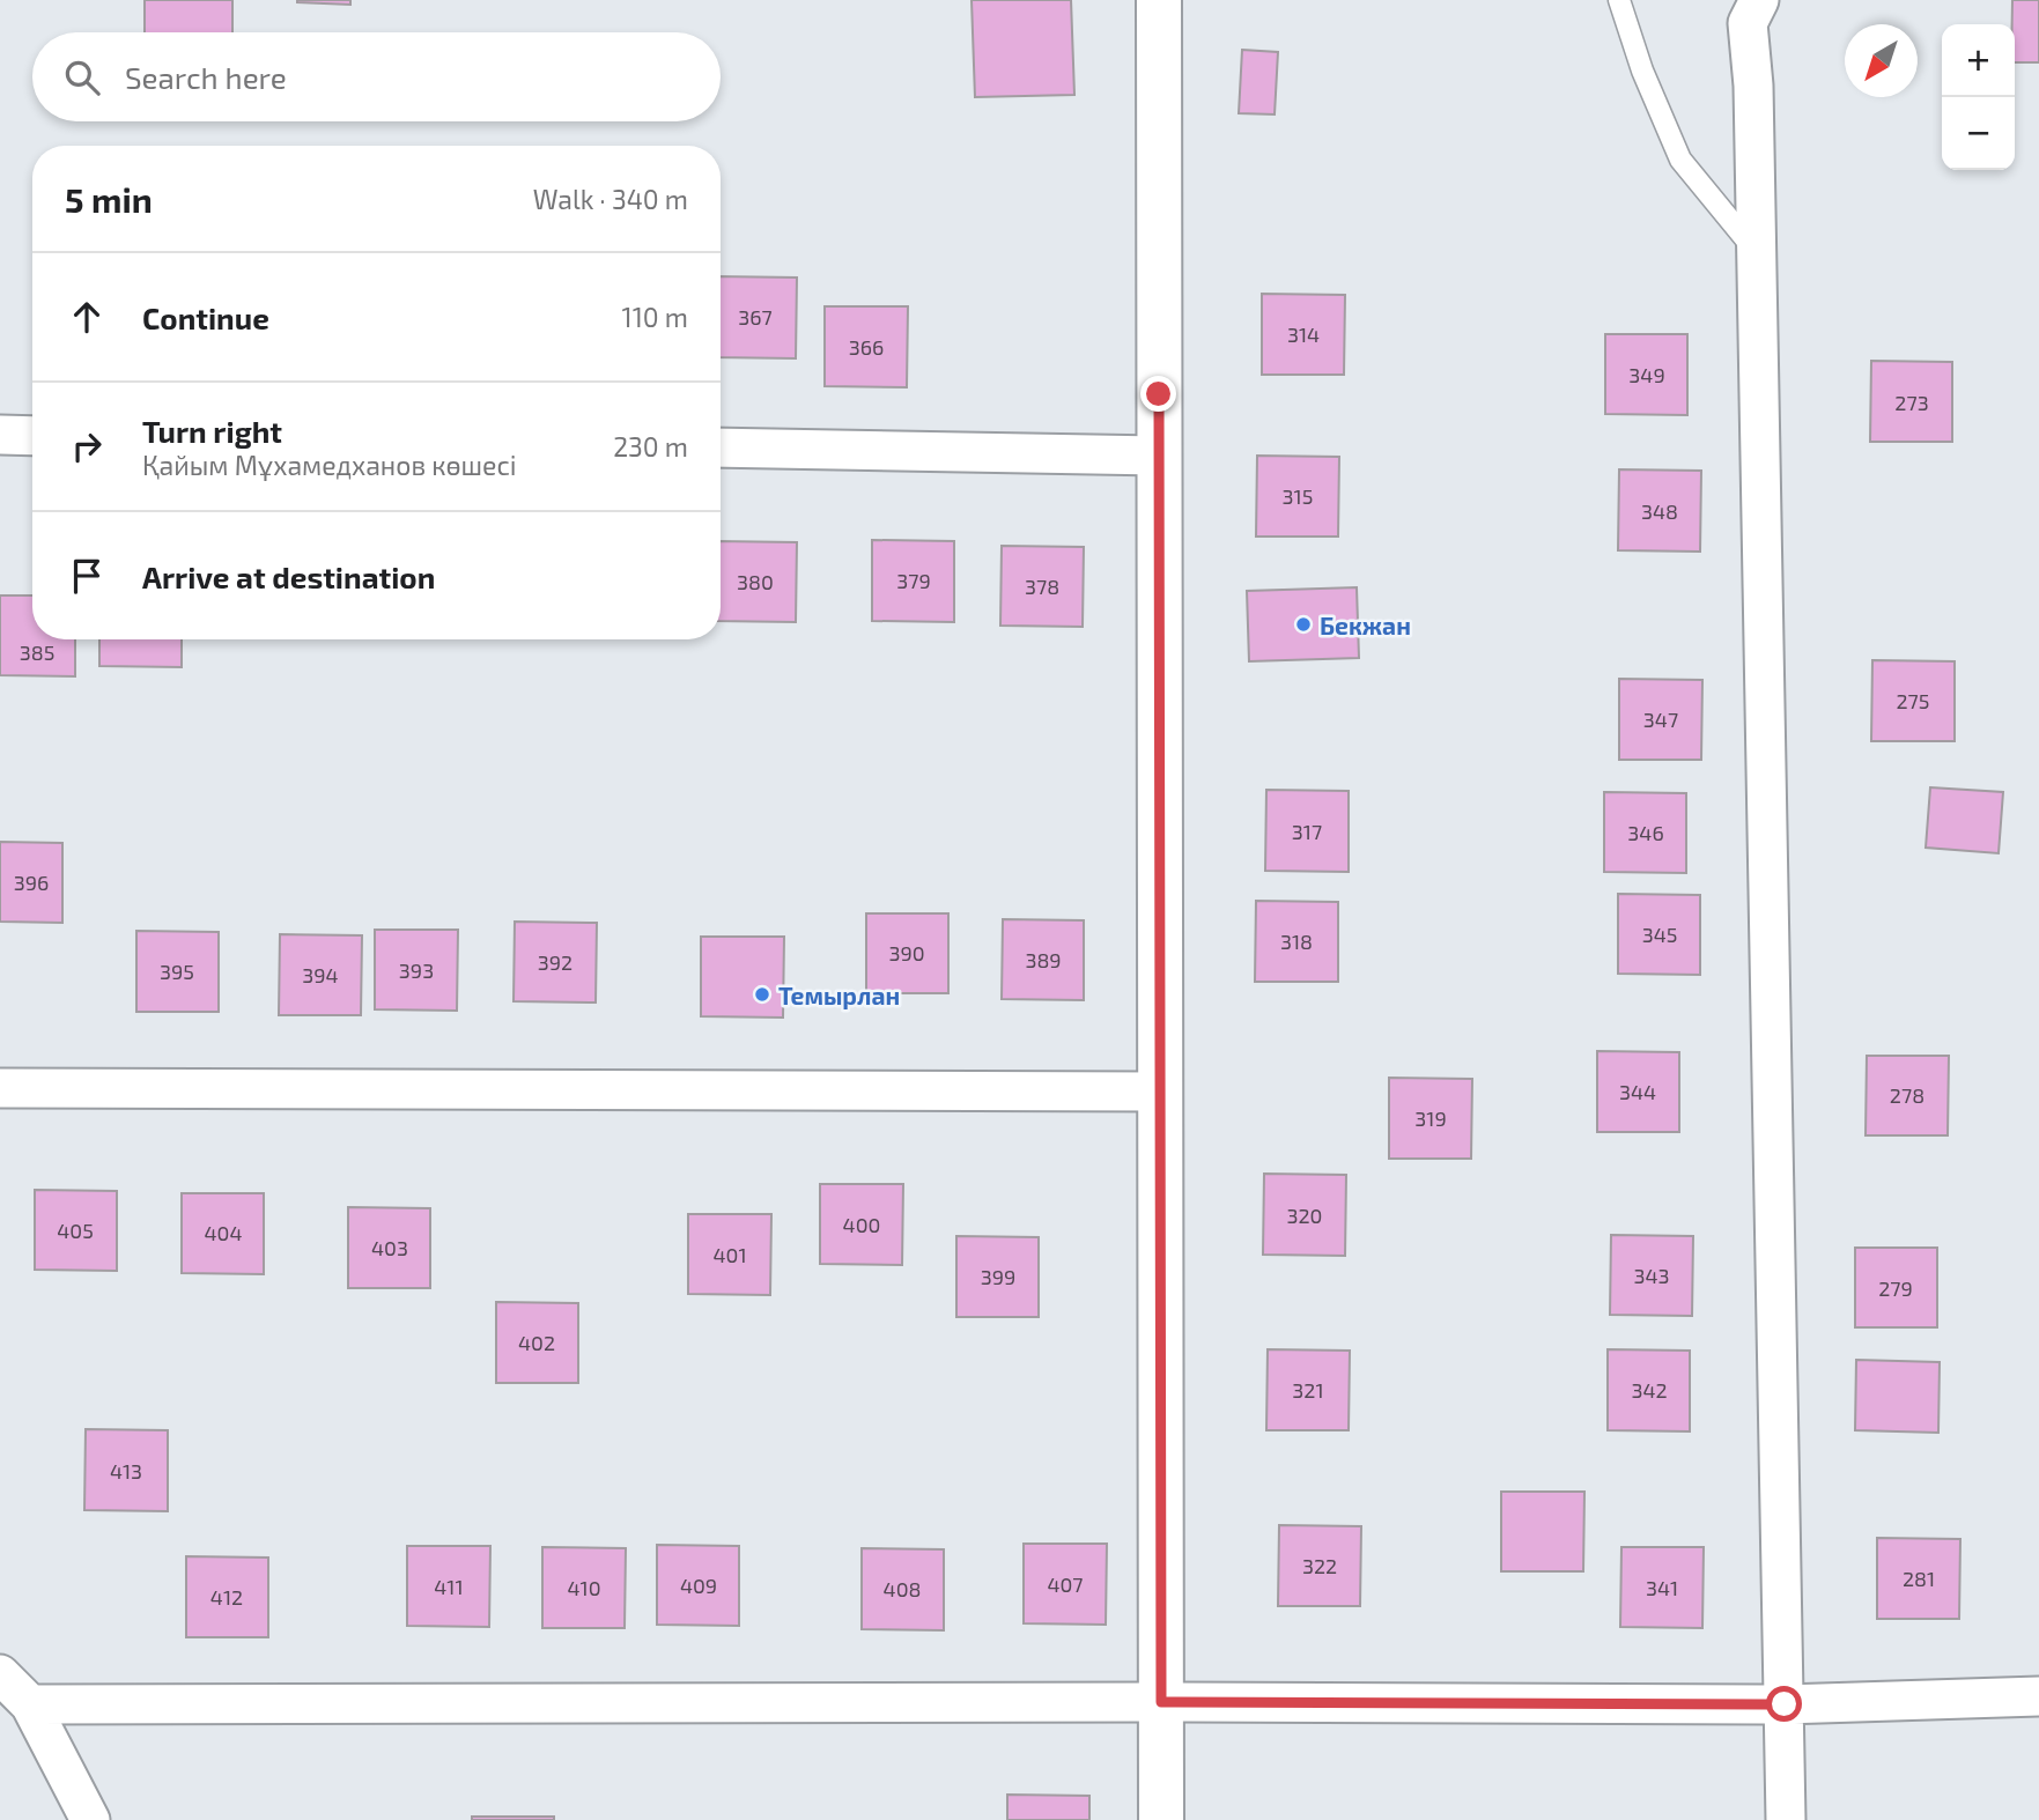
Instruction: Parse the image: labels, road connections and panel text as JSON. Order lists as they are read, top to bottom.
{
  "places": ["Бекжан", "Темырлан"],
  "house_numbers": [
    "367",
    "314",
    "366",
    "349",
    "273",
    "315",
    "348",
    "379",
    "380",
    "378",
    "385",
    "275",
    "347",
    "317",
    "346",
    "396",
    "345",
    "318",
    "390",
    "389",
    "392",
    "393",
    "395",
    "394",
    "344",
    "278",
    "319",
    "320",
    "400",
    "405",
    "404",
    "403",
    "401",
    "343",
    "399",
    "279",
    "402",
    "321",
    "342",
    "413",
    "322",
    "281",
    "407",
    "409",
    "411",
    "410",
    "341",
    "408",
    "412"
  ],
  "north": "bottom left",
  "page": {
    "map_buttons": ["+", "−"],
    "search": "Search here",
    "heading": ["5 min", "Walk · 340 m"],
    "list": [
      ["Continue", "110 m"],
      ["Turn right", "Қайым Мұхамедханов көшесі", "230 m"],
      "Arrive at destination"
    ]
  }
}
